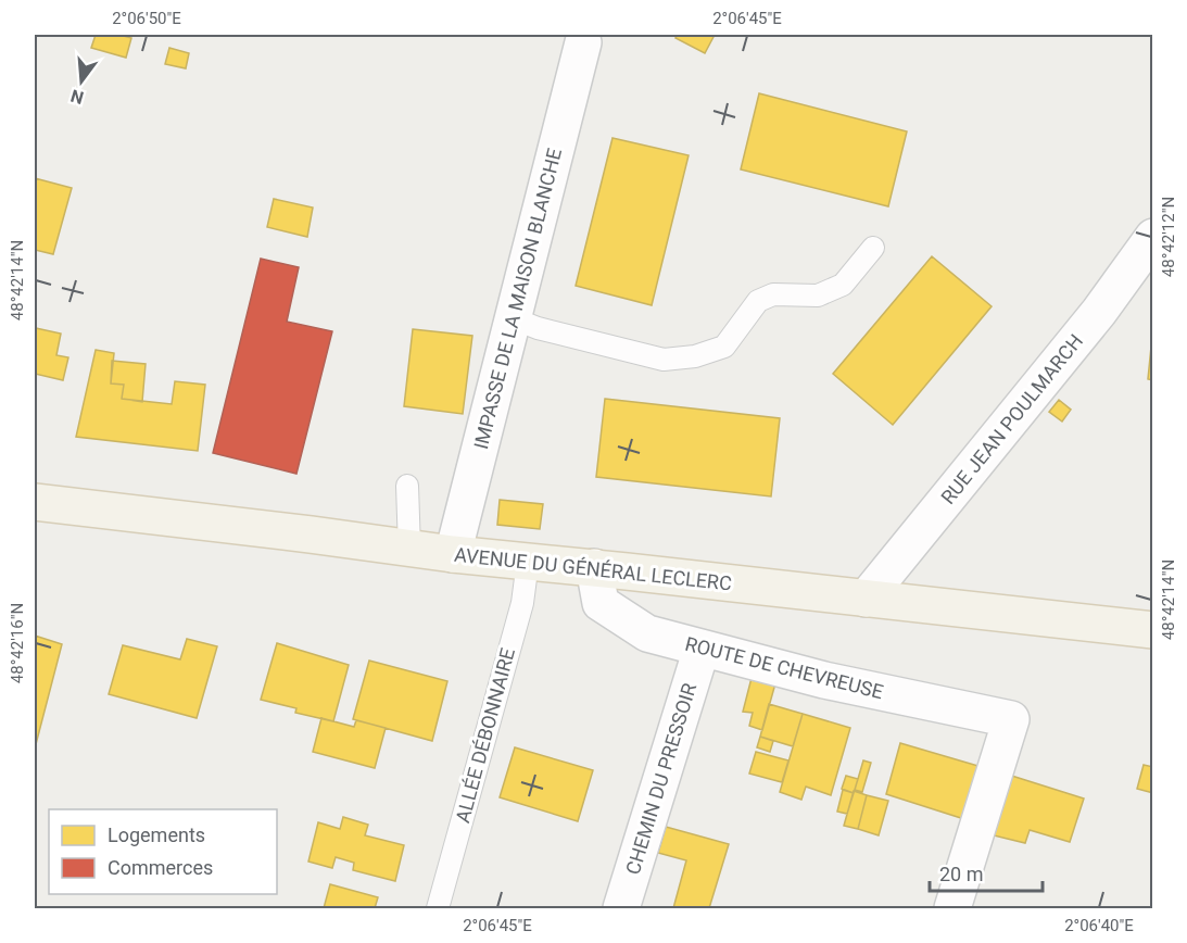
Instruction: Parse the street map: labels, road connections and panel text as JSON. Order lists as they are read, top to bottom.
{
  "streets": {
    "main road": ["AVENUE DU GÉNÉRAL LECLERC"],
    "street": [
      "IMPASSE DE LA MAISON BLANCHE",
      "RUE JEAN POULMARCH",
      "ROUTE DE CHEVREUSE",
      "CHEMIN DU PRESSOIR"
    ],
    "lane": ["ALLÉE DÉBONNAIRE"]
  },
  "crossings": [
    ["IMPASSE DE LA MAISON BLANCHE", "AVENUE DU GÉNÉRAL LECLERC"],
    ["RUE JEAN POULMARCH", "AVENUE DU GÉNÉRAL LECLERC"],
    ["AVENUE DU GÉNÉRAL LECLERC", "ROUTE DE CHEVREUSE"],
    ["AVENUE DU GÉNÉRAL LECLERC", "ALLÉE DÉBONNAIRE"],
    ["ROUTE DE CHEVREUSE", "CHEMIN DU PRESSOIR"]
  ],
  "legend": ["Logements", "Commerces"],
  "scale_bar": "20 m",
  "north": "bottom",
  "coordinates": [
    "2°06'50\"E",
    "2°06'45\"E",
    "48°42'12\"N",
    "48°42'14\"N",
    "48°42'16\"N",
    "2°06'40\"E"
  ]
}
